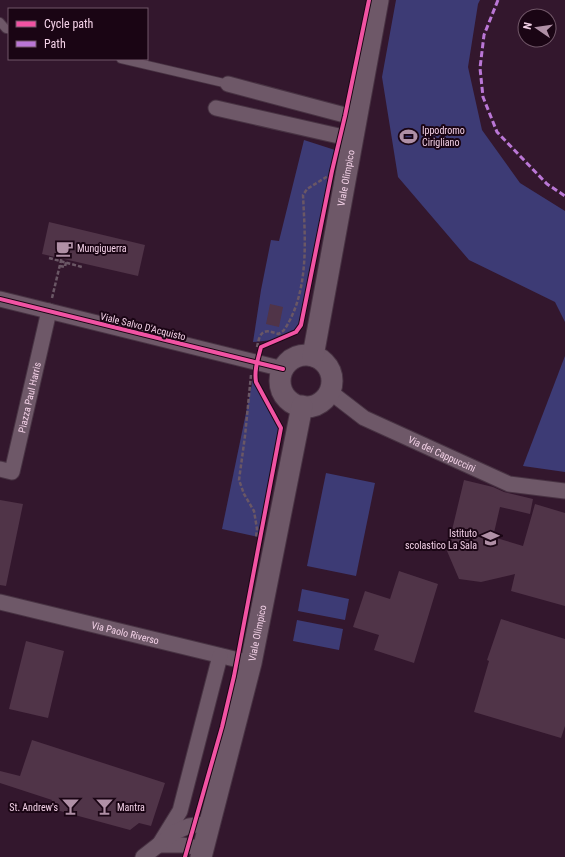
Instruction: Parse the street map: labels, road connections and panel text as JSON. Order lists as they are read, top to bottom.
{
  "streets": {
    "main road": ["Viale Olimpico"],
    "street": [
      "Viale Salvo D'Acquisto",
      "Piazza Paul Harris",
      "Via dei Cappuccini",
      "Via Paolo Riverso"
    ]
  },
  "crossings": [
    ["Viale Olimpico", "Viale Salvo D'Acquisto"],
    ["Viale Olimpico", "Via dei Cappuccini"],
    ["Viale Olimpico", "Via Paolo Riverso"],
    ["Viale Salvo D'Acquisto", "Piazza Paul Harris"],
    ["Viale Salvo D'Acquisto", "Via dei Cappuccini"]
  ],
  "places": {
    "sports": ["Ippodromo Cirigliano"],
    "cafe": ["Mungiguerra"],
    "school or university": ["Istituto scolastico La Sala"],
    "bar": ["St. Andrew's", "Mantra"]
  },
  "legend": ["Cycle path", "Path"],
  "north": "left"
}
